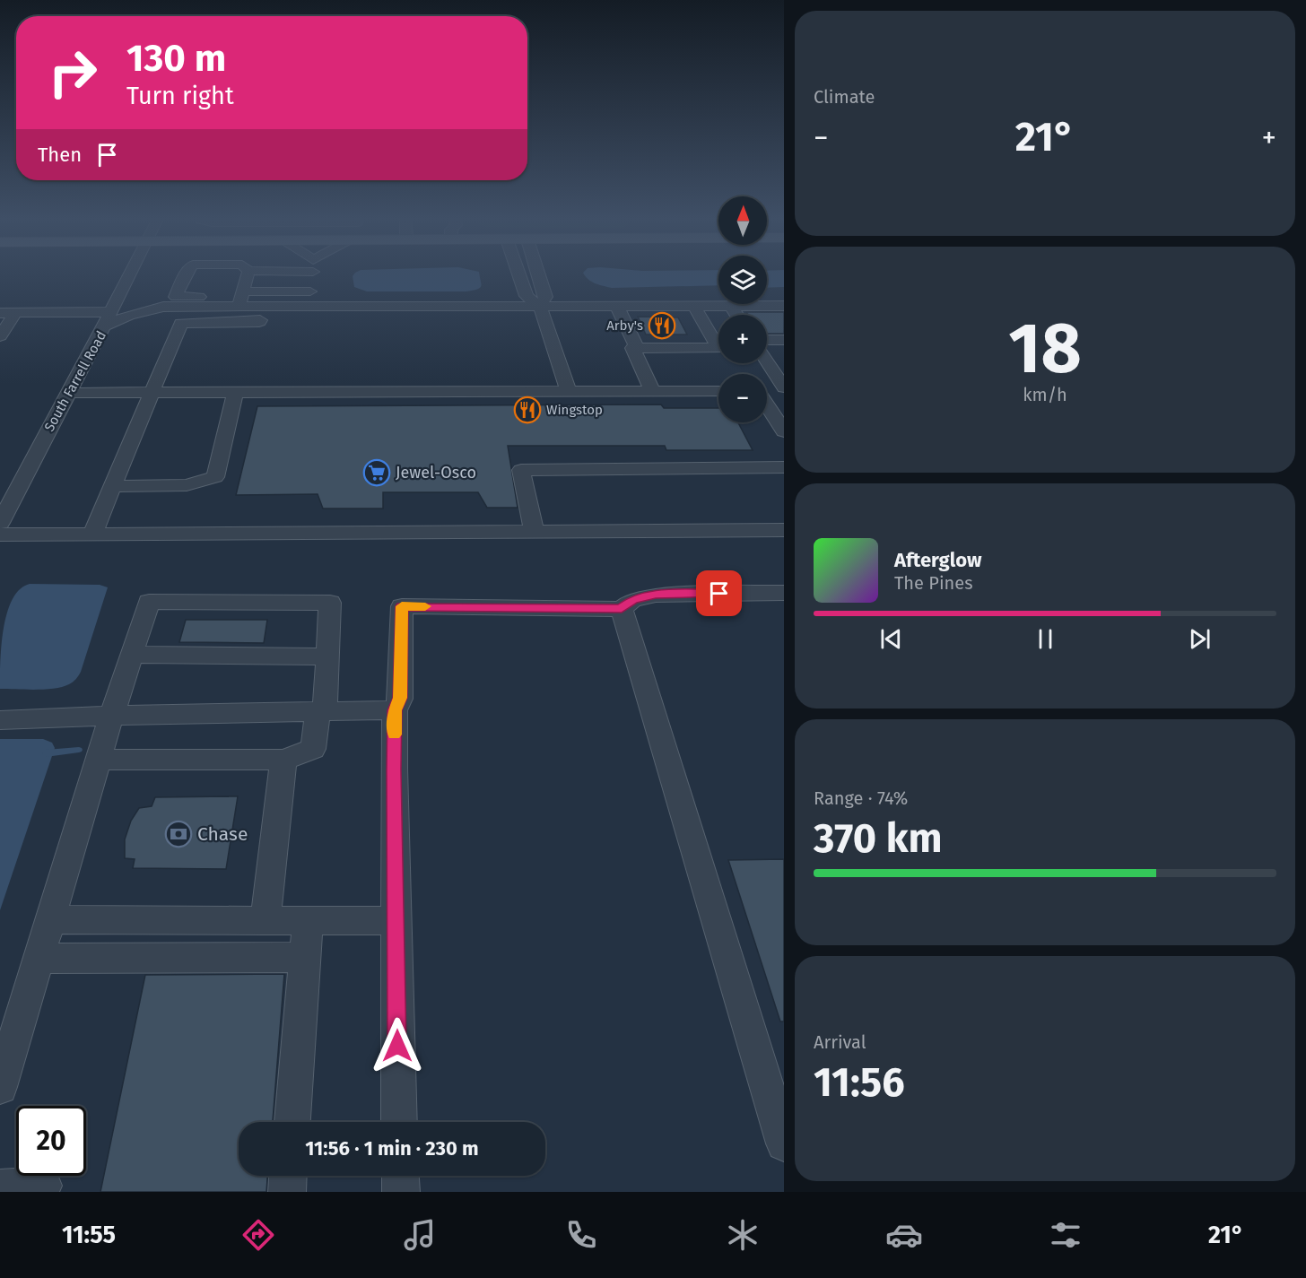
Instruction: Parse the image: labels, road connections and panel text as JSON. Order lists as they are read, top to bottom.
{
  "streets": {
    "street": ["South Farrell Road"]
  },
  "places": {
    "restaurant": ["Arby's", "Wingstop"],
    "supermarket": ["Jewel-Osco"],
    "bank": ["Chase"]
  },
  "north": "top",
  "page": {
    "tile": [
      "Climate",
      ["18", "km/h"],
      ["Range · 74%", "370 km"],
      ["Arrival", "11:56"]
    ],
    "turn": ["130 m", "Turn right"],
    "heat": ["−", "21°", "+"],
    "then": "Then",
    "map_buttons": ["+", "−"],
    "song": ["Afterglow", "The Pines"],
    "limit": "20",
    "trip": "11:56 · 1 min · 230 m",
    "tabs": ["11:55", "21°"]
  }
}
